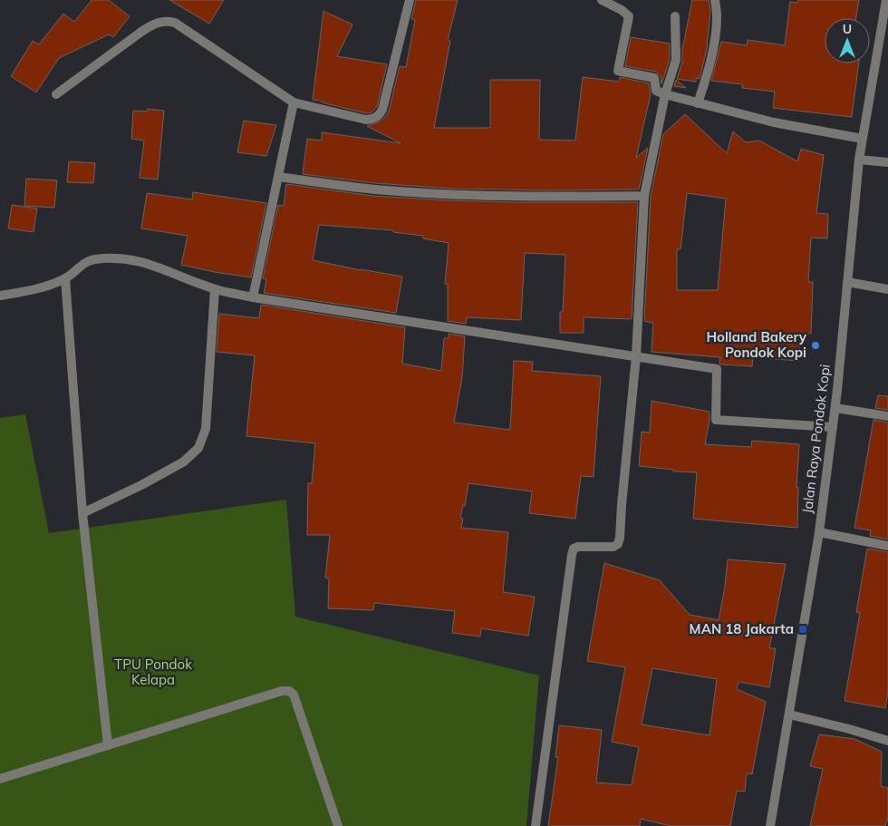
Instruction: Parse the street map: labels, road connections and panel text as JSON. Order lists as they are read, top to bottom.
{
  "streets": {
    "street": ["Jalan Raya Pondok Kopi"]
  },
  "parks": ["TPU Pondok Kelapa"],
  "places": {
    "other": ["Holland Bakery Pondok Kopi"],
    "transit": ["MAN 18 Jakarta"]
  },
  "north": "top"
}
